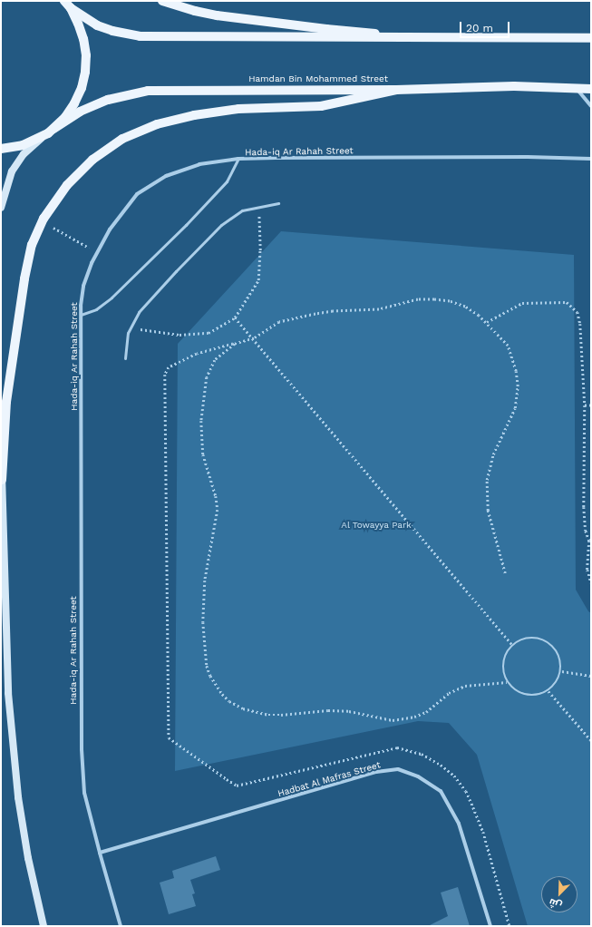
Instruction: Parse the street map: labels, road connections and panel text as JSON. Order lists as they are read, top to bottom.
{
  "streets": {
    "main road": ["Hamdan Bin Mohammed Street"],
    "street": ["Hada-iq Ar Rahah Street", "Hadbat Al Mafras Street"]
  },
  "crossings": [
    ["Hada-iq Ar Rahah Street", "Hadbat Al Mafras Street"]
  ],
  "parks": ["Al Towayya Park"],
  "scale_bar": "20 m",
  "north": "bottom left"
}
